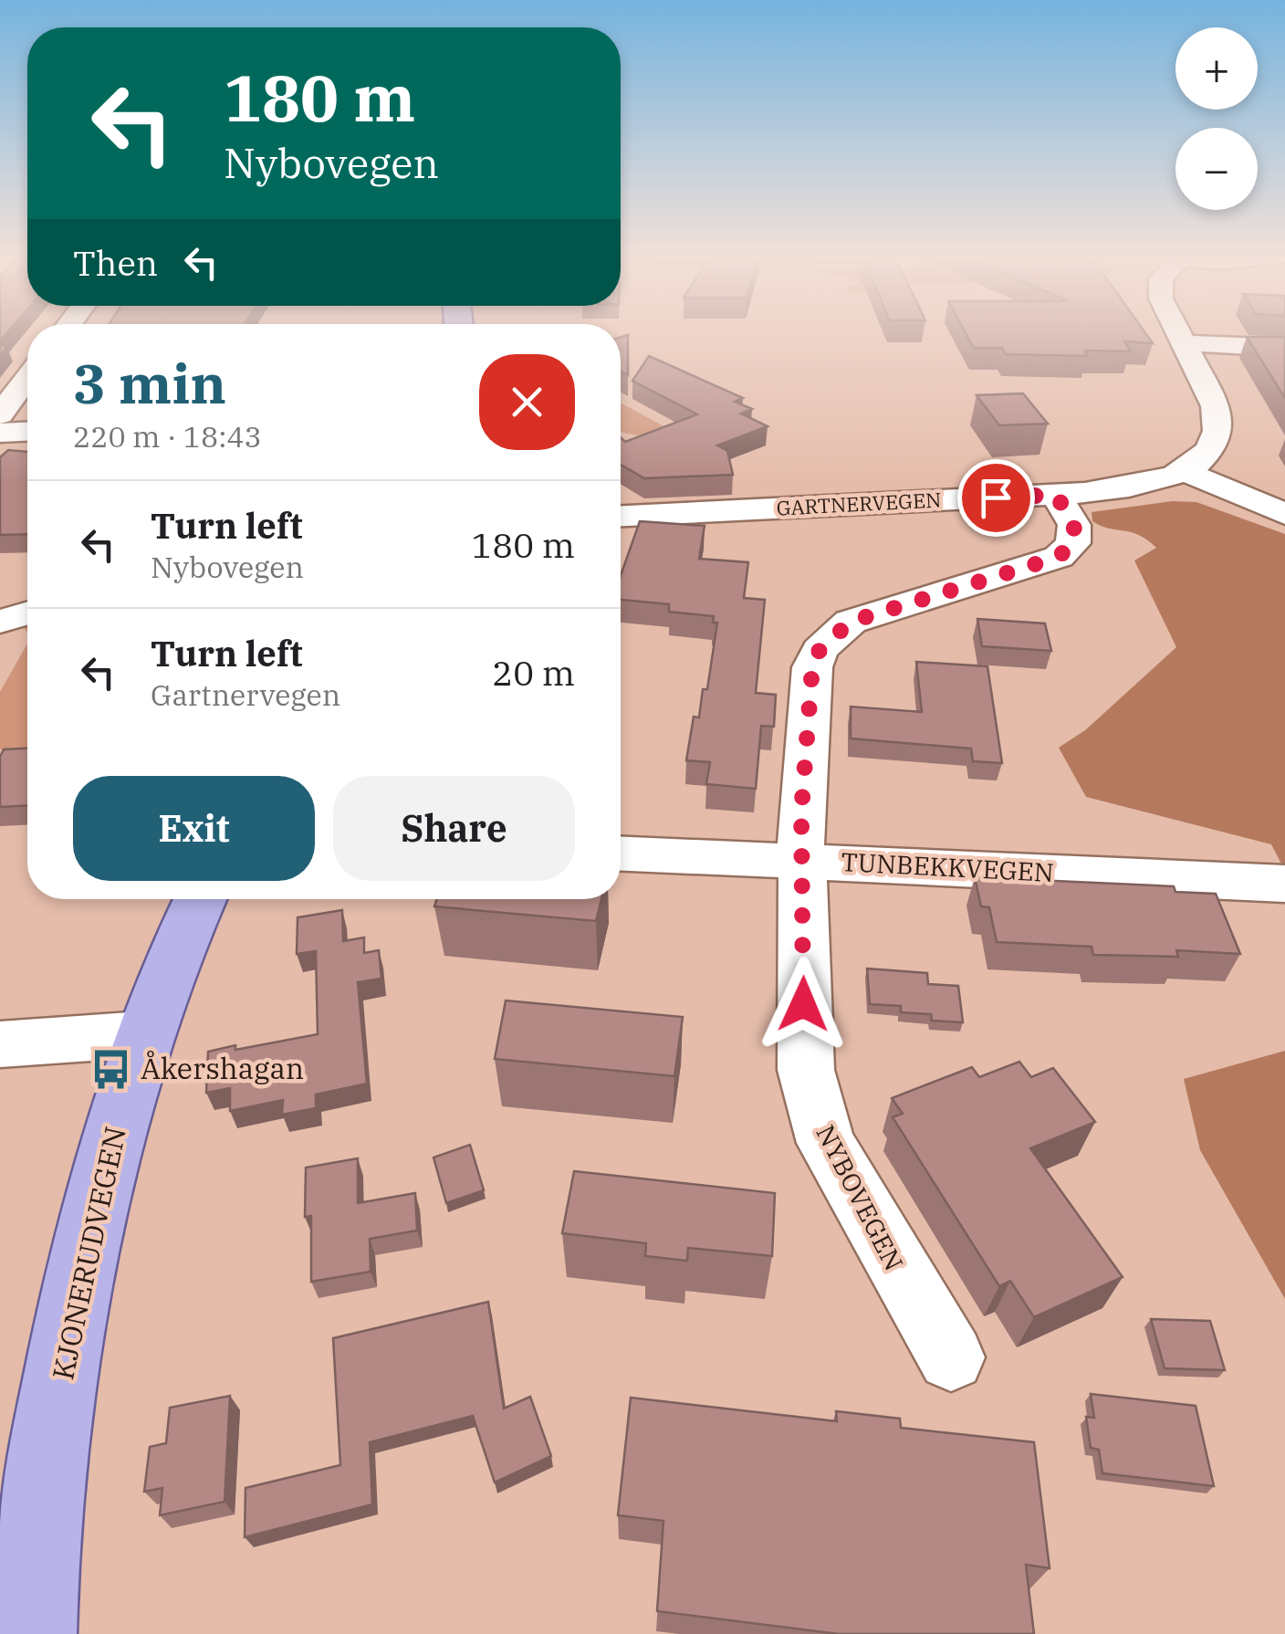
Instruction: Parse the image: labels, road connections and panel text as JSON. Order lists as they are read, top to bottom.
{
  "streets": {
    "main road": ["KJONERUDVEGEN"],
    "street": ["GARTNERVEGEN", "TUNBEKKVEGEN", "NYBOVEGEN"]
  },
  "crossings": [
    ["GARTNERVEGEN", "NYBOVEGEN"],
    ["TUNBEKKVEGEN", "NYBOVEGEN"]
  ],
  "places": {
    "bus stop": ["Åkershagan"]
  },
  "page": {
    "map_buttons": ["+", "−"],
    "turn": ["180 m", "Nybovegen"],
    "then": "Then",
    "heading": ["3 min", "220 m · 18:43"],
    "list": [
      {
        "name": "Turn left",
        "note": "Nybovegen",
        "value": "180 m"
      },
      {
        "name": "Turn left",
        "note": "Gartnervegen",
        "value": "20 m"
      }
    ],
    "buttons": ["Exit", "Share"]
  }
}
